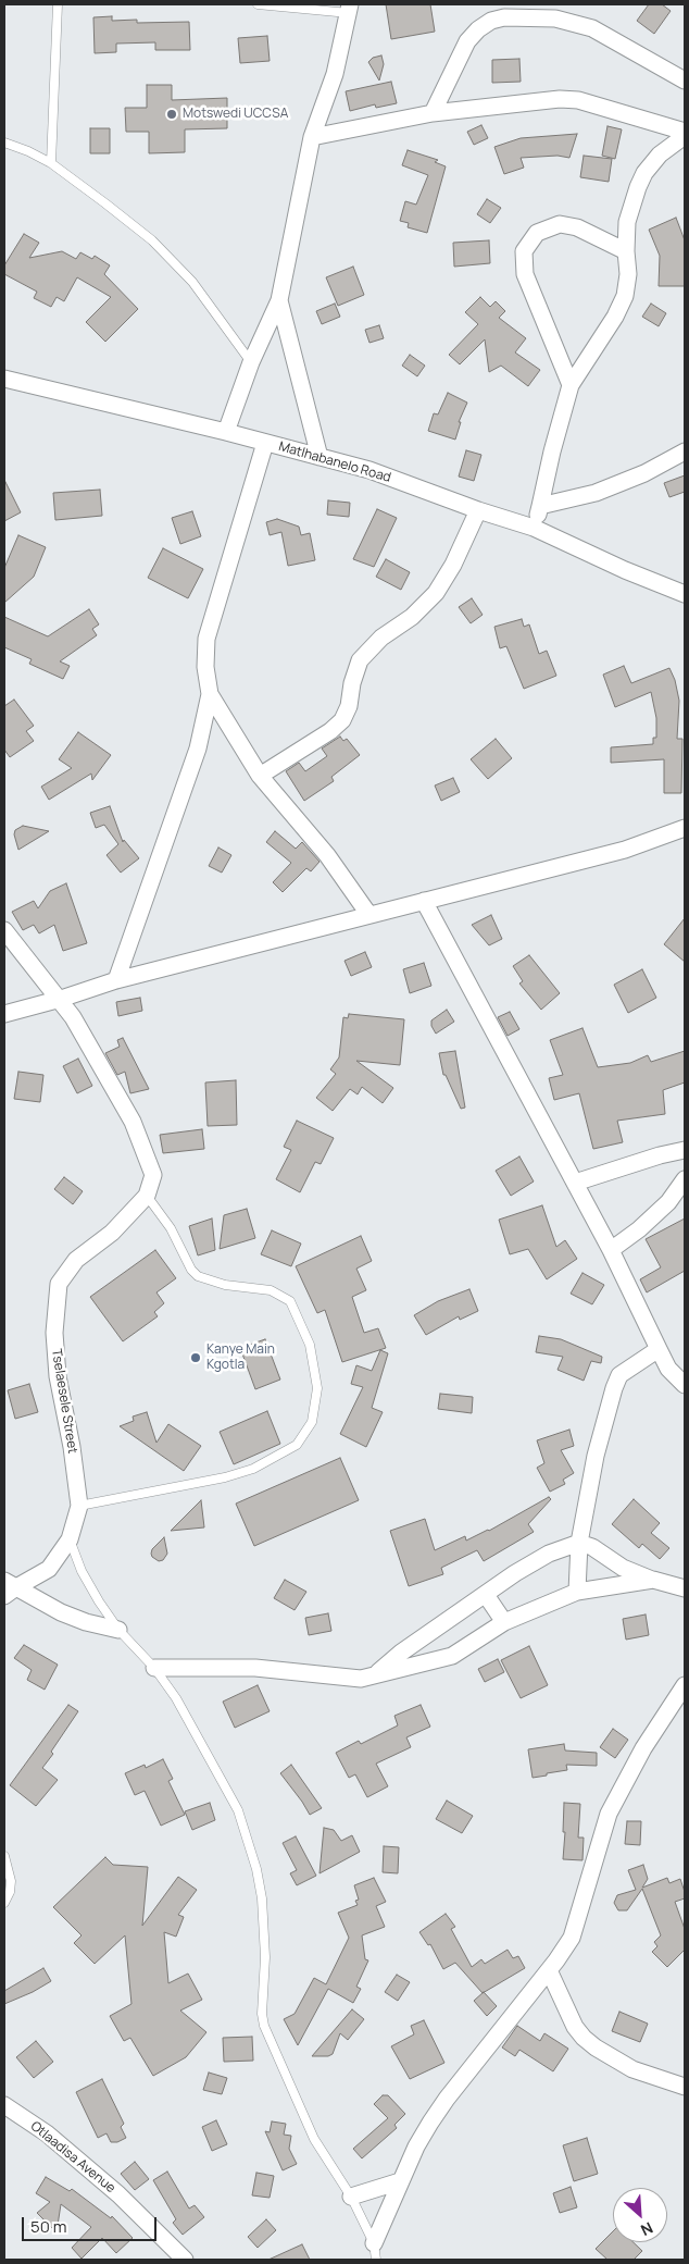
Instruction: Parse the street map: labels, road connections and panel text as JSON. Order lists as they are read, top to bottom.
{
  "streets": {
    "street": ["Matlhabanelo Road", "Tselaesele Street", "Otlaadisa Avenue"]
  },
  "places": ["Motswedi UCCSA", "Kanye Main Kgotla"],
  "scale_bar": "50 m",
  "north": "bottom right"
}
